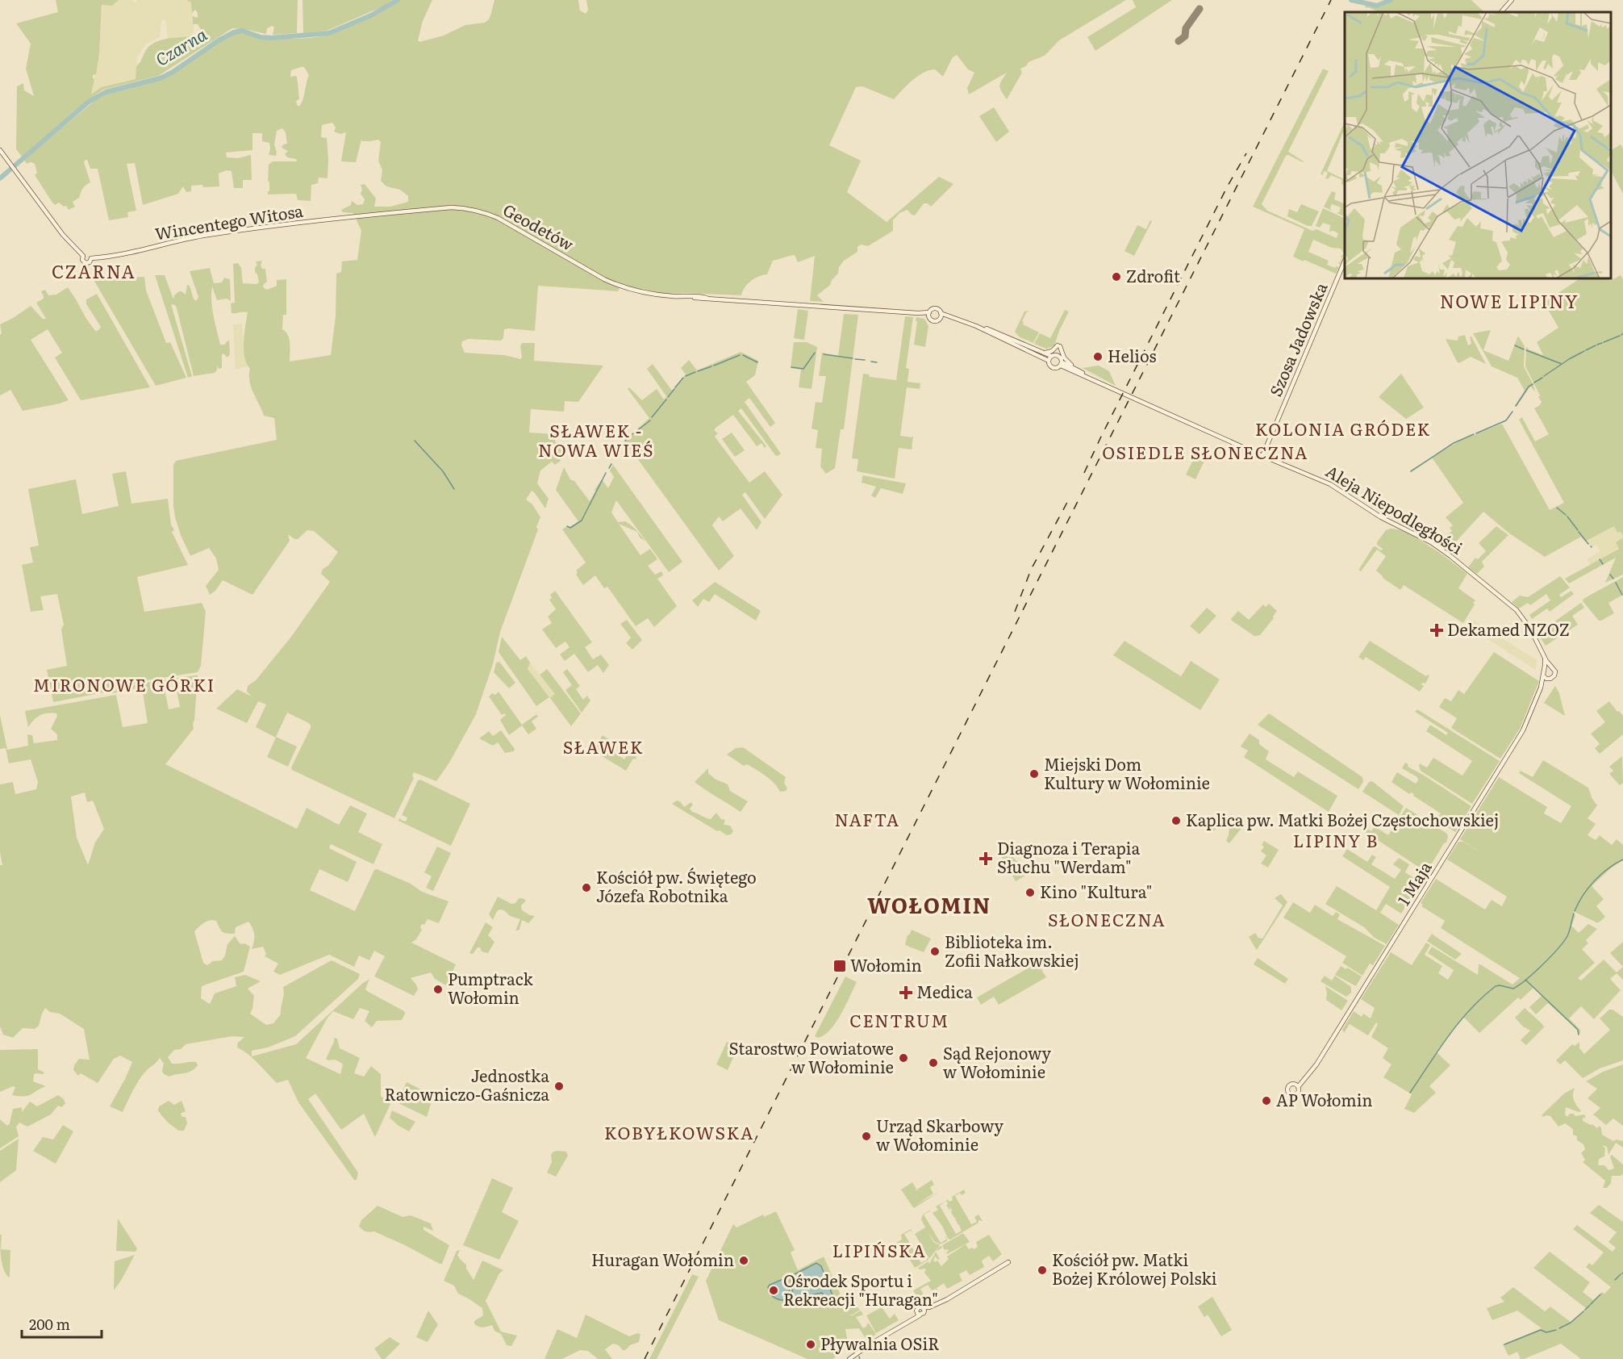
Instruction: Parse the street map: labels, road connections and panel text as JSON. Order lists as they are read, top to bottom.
{
  "streets": {
    "main road": [
      "Wincentego Witosa",
      "Geodetów",
      "Szosa Jadowska",
      "Aleja Niepodległości",
      "1 Maja"
    ]
  },
  "crossings": [
    ["Wincentego Witosa", "Geodetów"],
    ["Szosa Jadowska", "Aleja Niepodległości"],
    ["Aleja Niepodległości", "1 Maja"]
  ],
  "districts": [
    "CZARNA",
    "NOWE LIPINY",
    "KOLONIA GRÓDEK",
    "SŁAWEK - NOWA WIEŚ",
    "OSIEDLE SŁONECZNA",
    "MIRONOWE GÓRKI",
    "SŁAWEK",
    "NAFTA",
    "LIPINY B",
    "WOŁOMIN",
    "SŁONECZNA",
    "CENTRUM",
    "KOBYŁKOWSKA",
    "LIPIŃSKA"
  ],
  "water": ["Czarna"],
  "places": {
    "other": [
      "Zdrofit",
      "Helios",
      "Miejski Dom Kultury w Wołominie",
      "Kaplica pw. Matki Bożej Częstochowskiej",
      "Kościół pw. Świętego Józefa Robotnika",
      "Kino \"Kultura\"",
      "Biblioteka im. Zofii Nałkowskiej",
      "Pumptrack Wołomin",
      "Starostwo Powiatowe w Wołominie",
      "Sąd Rejonowy w Wołominie",
      "Jednostka Ratowniczo-Gaśnicza",
      "AP Wołomin",
      "Urząd Skarbowy w Wołominie",
      "Huragan Wołomin",
      "Kościół pw. Matki Bożej Królowej Polski",
      "Ośrodek Sportu i Rekreacji \"Huragan\"",
      "Pływalnia OSiR"
    ],
    "health": ["Dekamed NZOZ", "Diagnoza i Terapia Słuchu \"Werdam\"", "Medica"],
    "transit": ["Wołomin"]
  },
  "scale_bar": "200 m"
}
